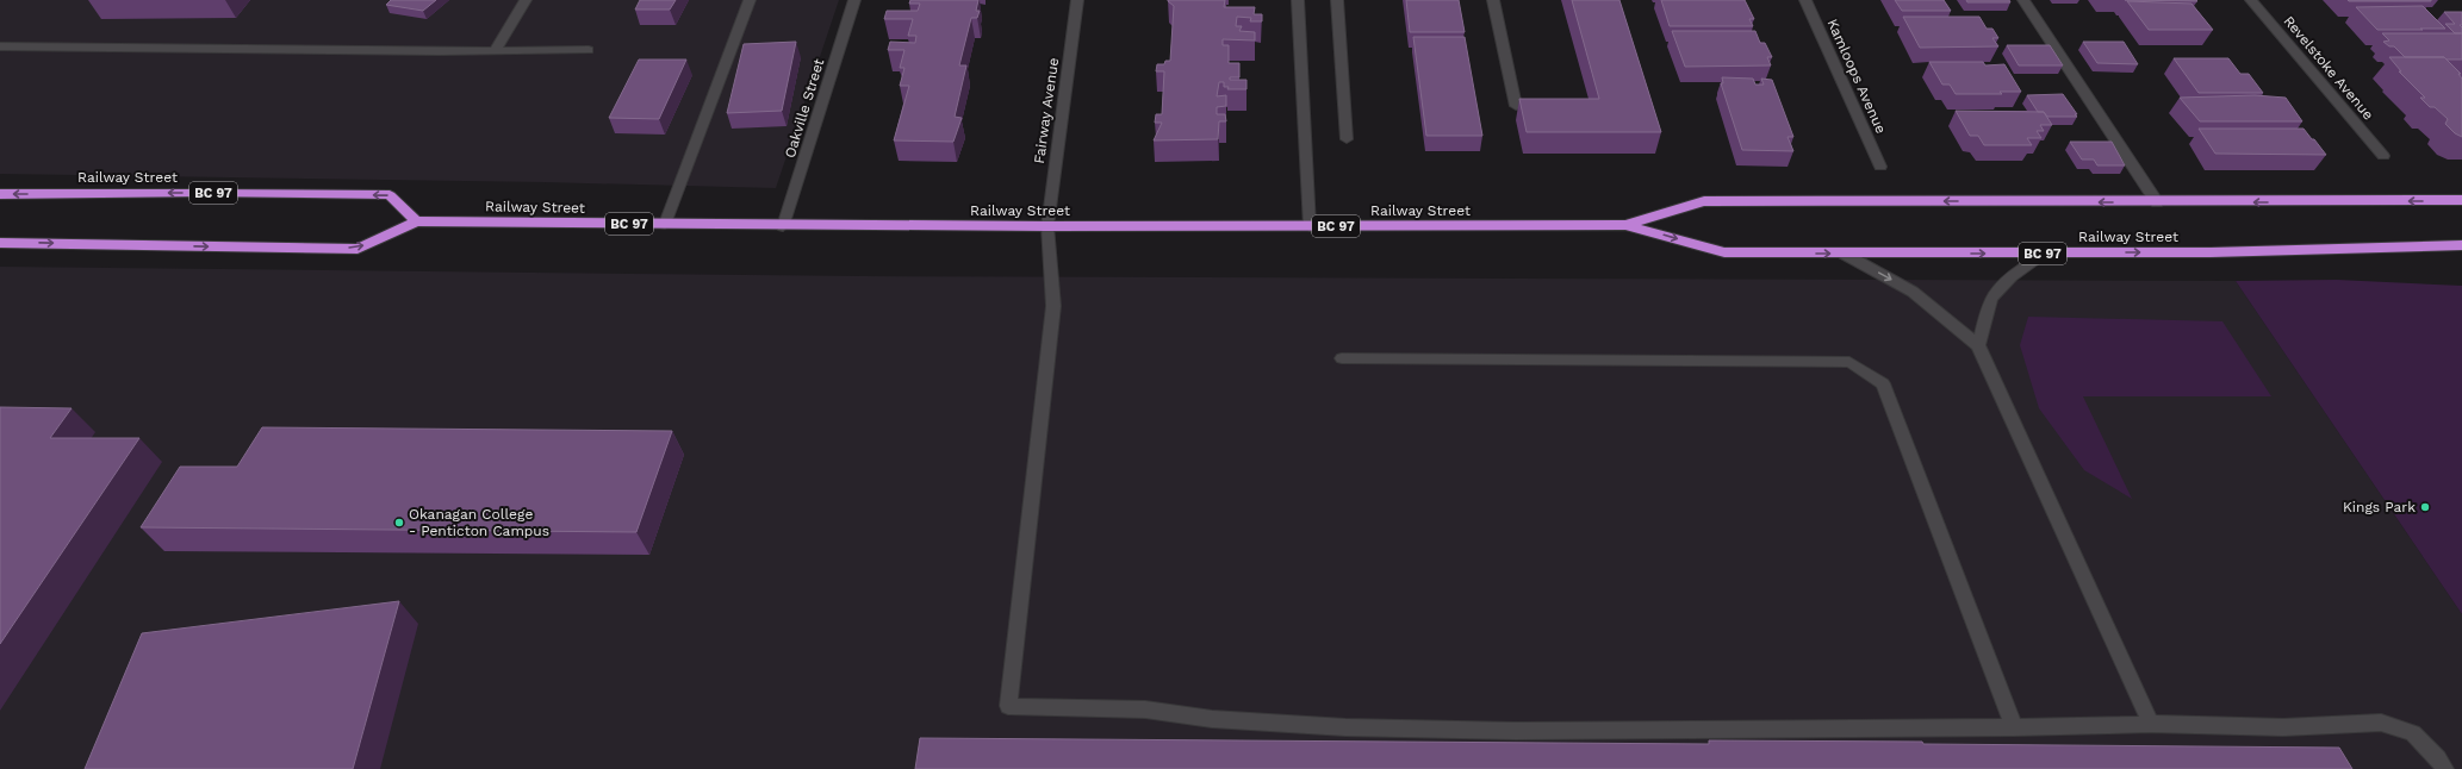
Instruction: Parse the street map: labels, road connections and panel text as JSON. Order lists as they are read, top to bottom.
{
  "streets": {
    "highway": ["Railway Street", "BC 97"],
    "street": [
      "Revelstoke Avenue",
      "Kamloops Avenue",
      "Oakville Street",
      "Fairway Avenue"
    ]
  },
  "crossings": [
    ["Oakville Street", "Railway Street"],
    ["Fairway Avenue", "Railway Street"]
  ],
  "places": ["Kings Park", "Okanagan College - Penticton Campus"]
}
